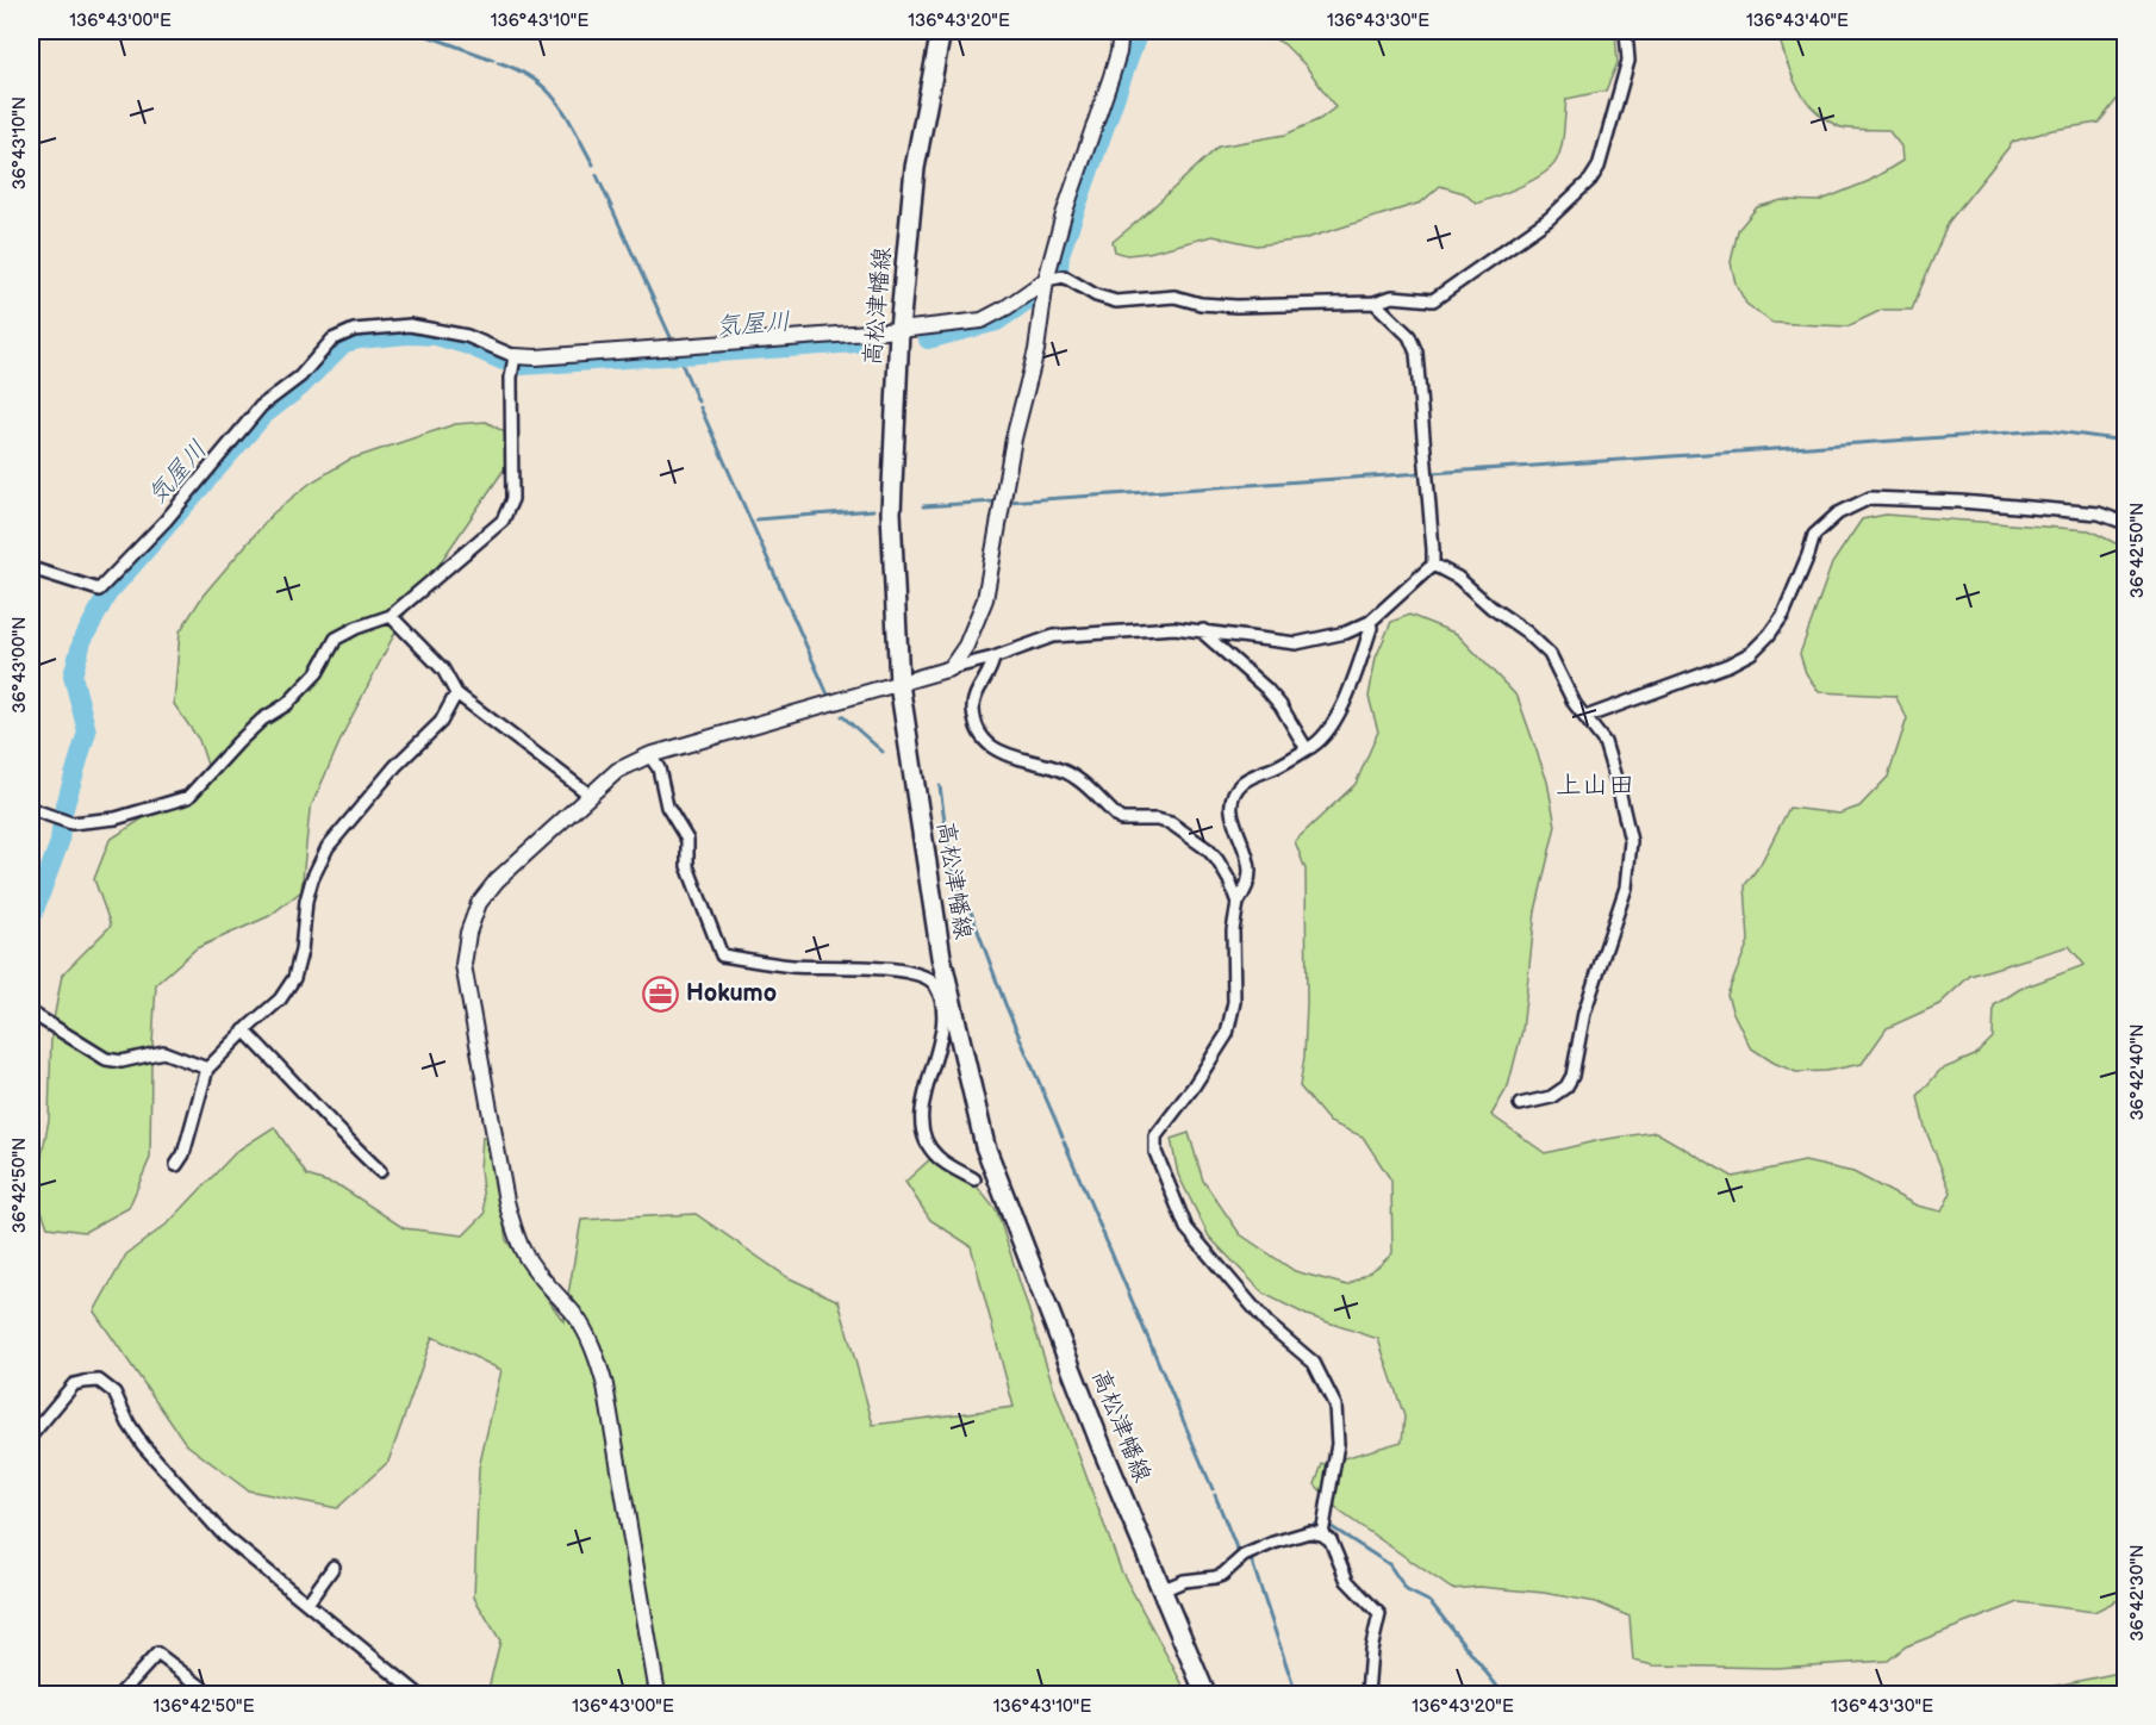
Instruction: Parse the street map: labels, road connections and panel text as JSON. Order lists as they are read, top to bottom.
{
  "streets": {
    "main road": ["高松津幡線"]
  },
  "districts": ["上山田"],
  "water": ["気屋川"],
  "places": {
    "office": ["Hokumo"]
  },
  "coordinates": [
    "136°43'00\"E",
    "136°43'10\"E",
    "136°43'20\"E",
    "136°43'30\"E",
    "136°43'40\"E",
    "36°43'10\"N",
    "36°42'50\"N",
    "36°43'00\"N",
    "36°42'40\"N",
    "36°42'30\"N",
    "136°42'50\"E"
  ]
}
